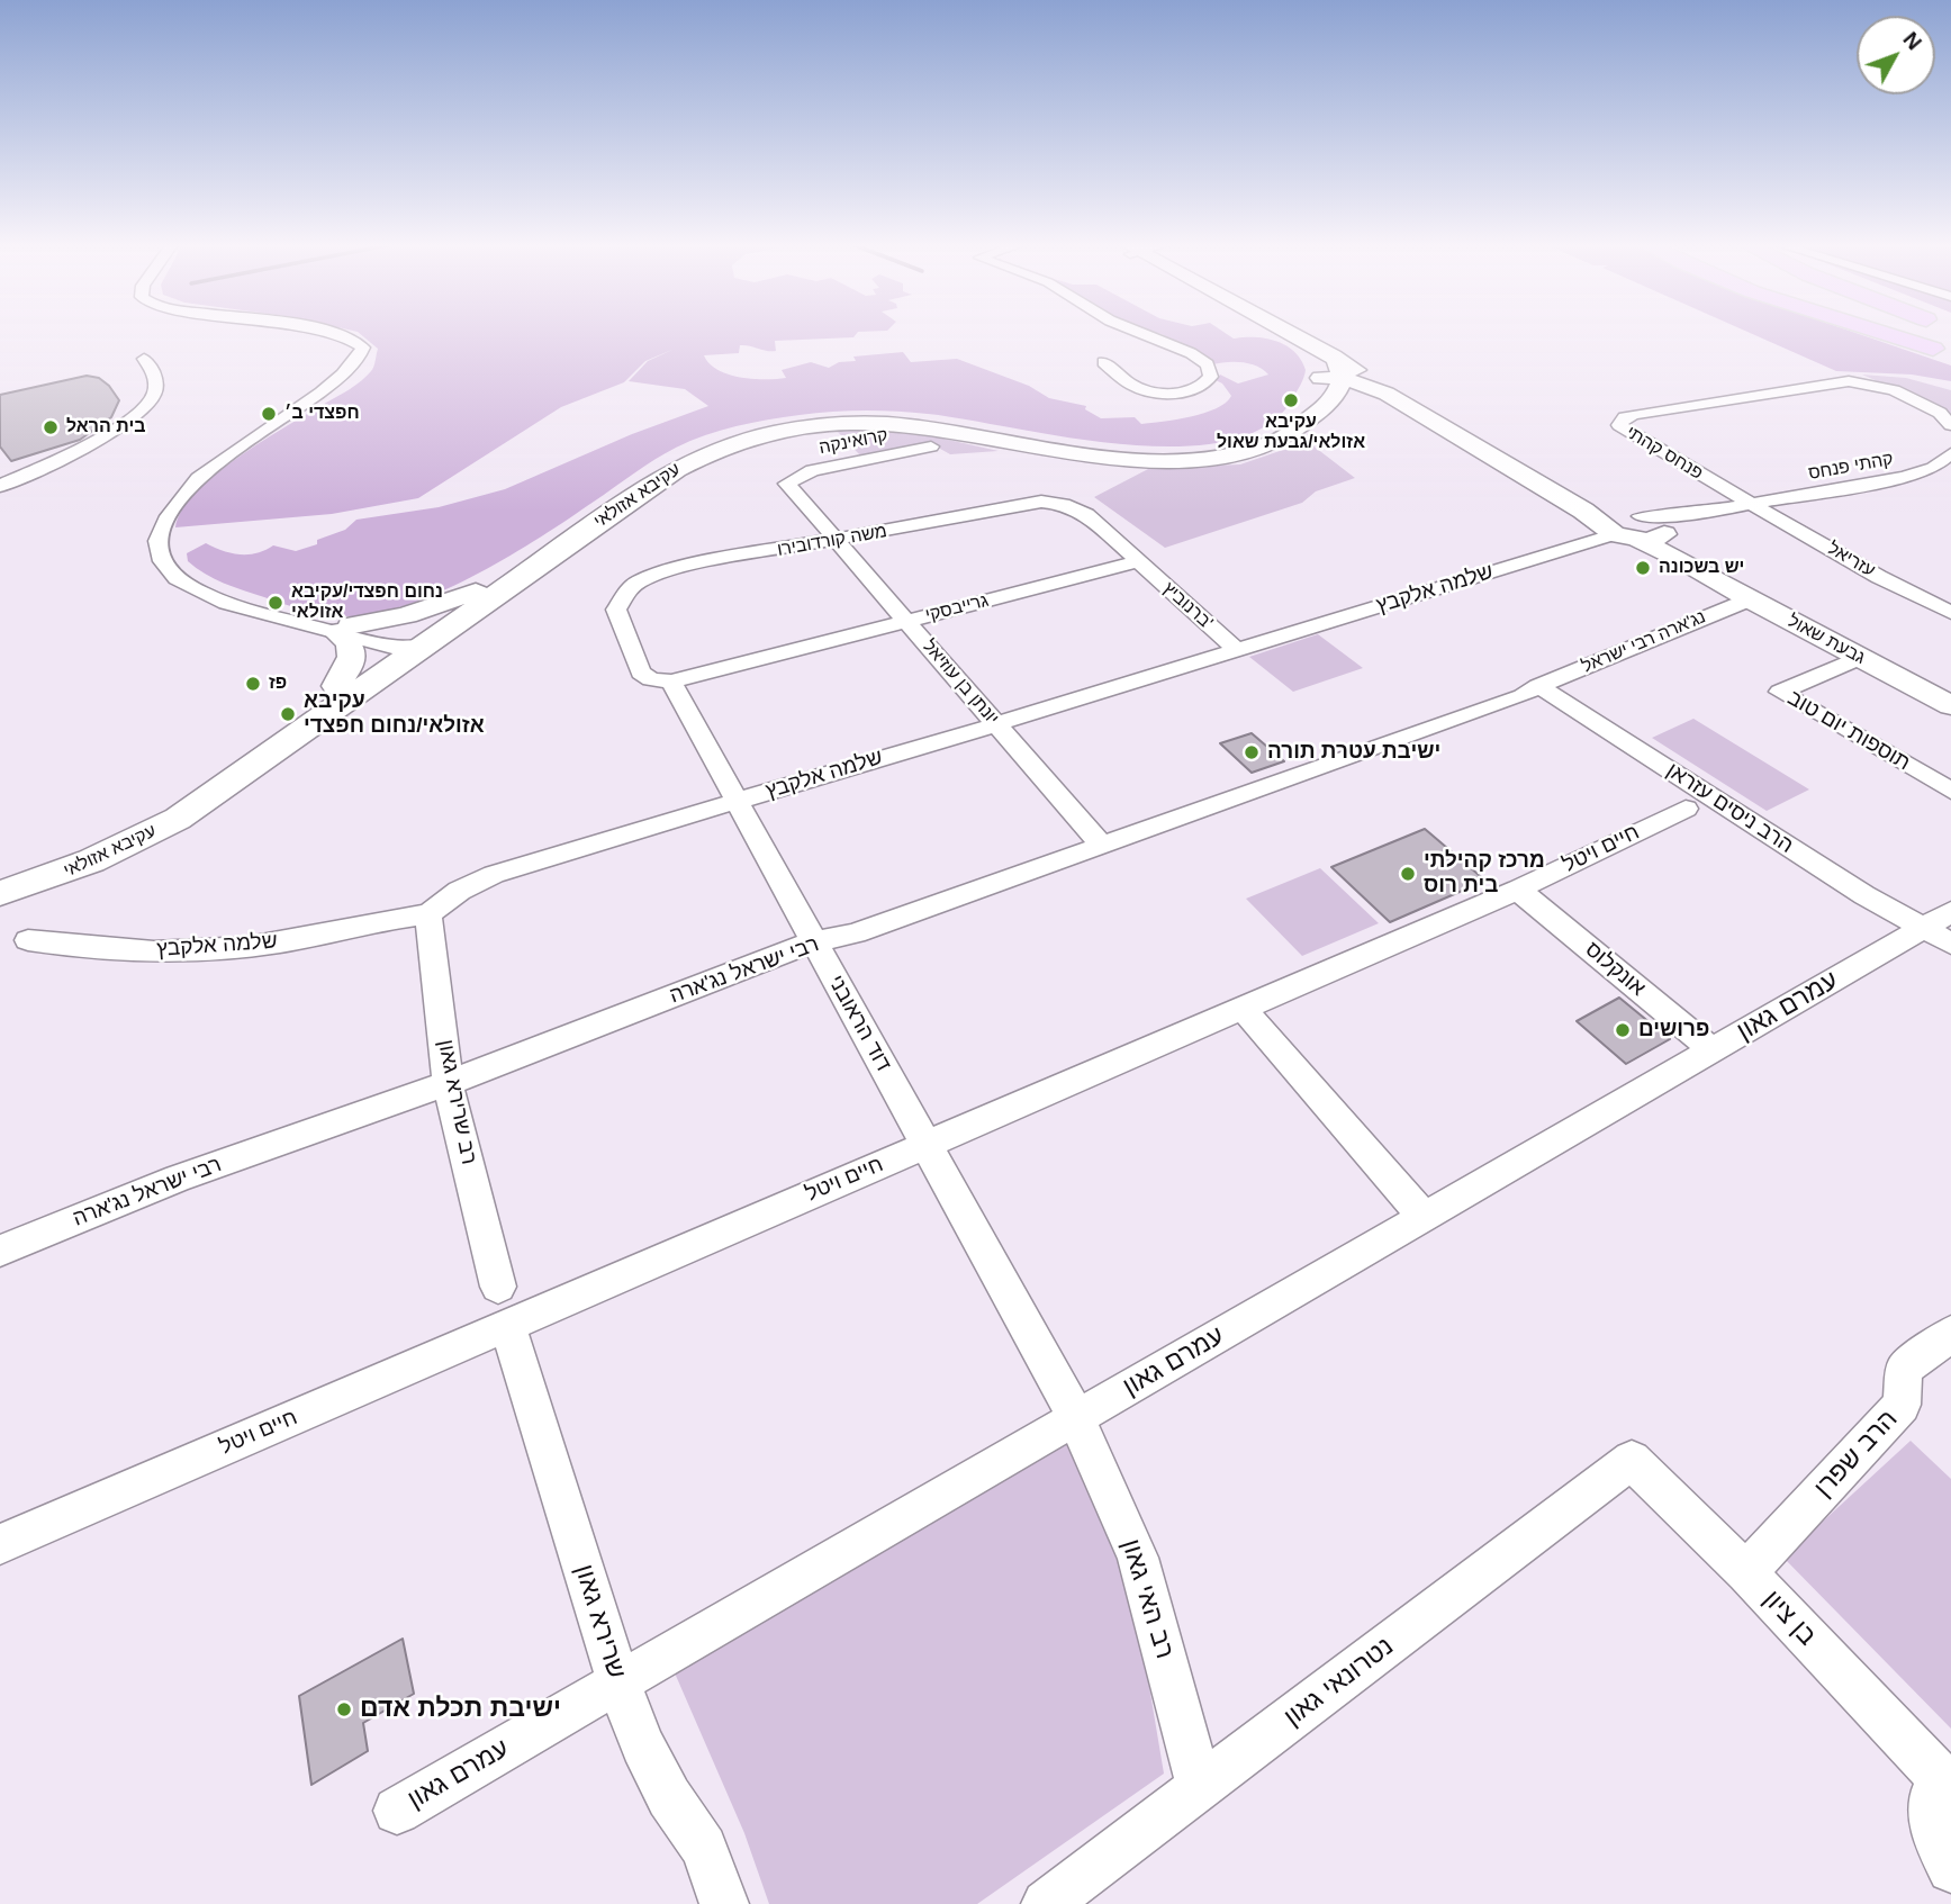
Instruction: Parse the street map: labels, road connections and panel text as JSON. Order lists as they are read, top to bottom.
{
  "streets": {
    "street": [
      "קרואינקה",
      "פנחס קהתי",
      "קהתי פנחס",
      "עקיבא אזולאי",
      "משה קורדובירו",
      "עזריאל",
      "שלמה אלקבץ",
      "ברנוביץ'",
      "גרייבסקי",
      "גבעת שאול",
      "נג'ארה רבי ישראל",
      "יונתן בן עוזיאל",
      "תוספות יום טוב",
      "הרב ניסים עזראן",
      "חיים ויטל",
      "אונקלוס",
      "רבי ישראל נג'ארה",
      "עמרם גאון",
      "דוד הראובני",
      "רב שרירא גאון",
      "הרב שפרן",
      "רב האי גאון",
      "בן ציון",
      "שרירא גאון",
      "נטרונאי גאון"
    ]
  },
  "crossings": [
    ["קרואינקה", "יונתן בן עוזיאל"],
    ["פנחס קהתי", "קהתי פנחס"],
    ["פנחס קהתי", "עזריאל"],
    ["פנחס קהתי", "שלמה אלקבץ"],
    ["פנחס קהתי", "גבעת שאול"],
    ["קהתי פנחס", "עזריאל"],
    ["עקיבא אזולאי", "גבעת שאול"],
    ["משה קורדובירו", "ברנוביץ'"],
    ["משה קורדובירו", "גרייבסקי"],
    ["משה קורדובירו", "יונתן בן עוזיאל"],
    ["משה קורדובירו", "דוד הראובני"],
    ["שלמה אלקבץ", "ברנוביץ'"],
    ["שלמה אלקבץ", "גבעת שאול"],
    ["שלמה אלקבץ", "יונתן בן עוזיאל"],
    ["שלמה אלקבץ", "דוד הראובני"],
    ["שלמה אלקבץ", "רב שרירא גאון"],
    ["ברנוביץ'", "גרייבסקי"],
    ["גרייבסקי", "יונתן בן עוזיאל"],
    ["גרייבסקי", "דוד הראובני"],
    ["גבעת שאול", "נג'ארה רבי ישראל"],
    ["גבעת שאול", "תוספות יום טוב"],
    ["נג'ארה רבי ישראל", "הרב ניסים עזראן"],
    ["נג'ארה רבי ישראל", "רבי ישראל נג'ארה"],
    ["יונתן בן עוזיאל", "רבי ישראל נג'ארה"],
    ["הרב ניסים עזראן", "רבי ישראל נג'ארה"],
    ["הרב ניסים עזראן", "עמרם גאון"],
    ["חיים ויטל", "אונקלוס"],
    ["חיים ויטל", "דוד הראובני"],
    ["חיים ויטל", "רב שרירא גאון"],
    ["חיים ויטל", "שרירא גאון"],
    ["אונקלוס", "עמרם גאון"],
    ["רבי ישראל נג'ארה", "דוד הראובני"],
    ["רבי ישראל נג'ארה", "רב שרירא גאון"],
    ["עמרם גאון", "דוד הראובני"],
    ["עמרם גאון", "רב האי גאון"],
    ["עמרם גאון", "שרירא גאון"],
    ["דוד הראובני", "רב האי גאון"],
    ["רב שרירא גאון", "שרירא גאון"],
    ["הרב שפרן", "בן ציון"],
    ["רב האי גאון", "נטרונאי גאון"],
    ["בן ציון", "נטרונאי גאון"]
  ],
  "places": [
    "עקיבא אזולאי/גבעת שאול",
    "חפצדי ב׳",
    "בית הראל",
    "יש בשכונה",
    "נחום חפצדי/עקיבא אזולאי",
    "פז",
    "עקיבא אזולאי/נחום חפצדי",
    "ישיבת עטרת תורה",
    "מרכז קהילתי בית רוס",
    "פרושים",
    "ישיבת תכלת אדם"
  ],
  "north": "top right"
}
